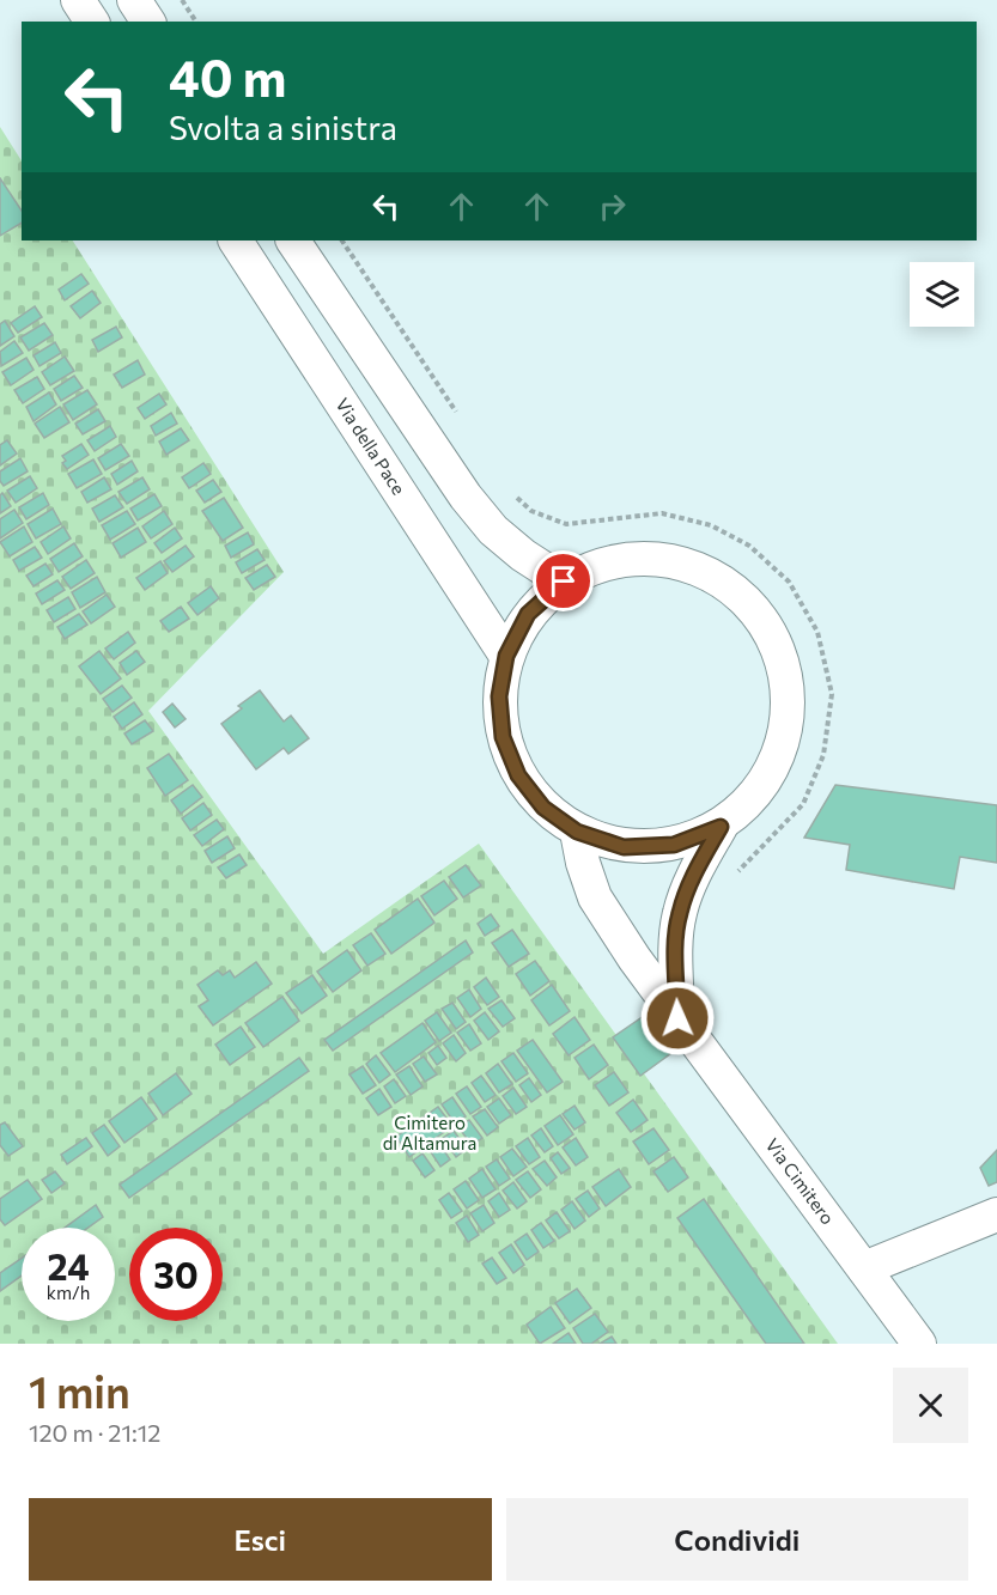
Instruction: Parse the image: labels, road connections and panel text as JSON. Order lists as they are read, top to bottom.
{
  "streets": {
    "street": ["Via della Pace", "Via Cimitero"]
  },
  "parks": ["Cimitero di Altamura"],
  "page": {
    "turn": ["40 m", "Svolta a sinistra"],
    "speed": "24 km/h",
    "limit": "30",
    "heading": ["1 min", "120 m · 21:12"],
    "buttons": ["Esci", "Condividi"]
  }
}
